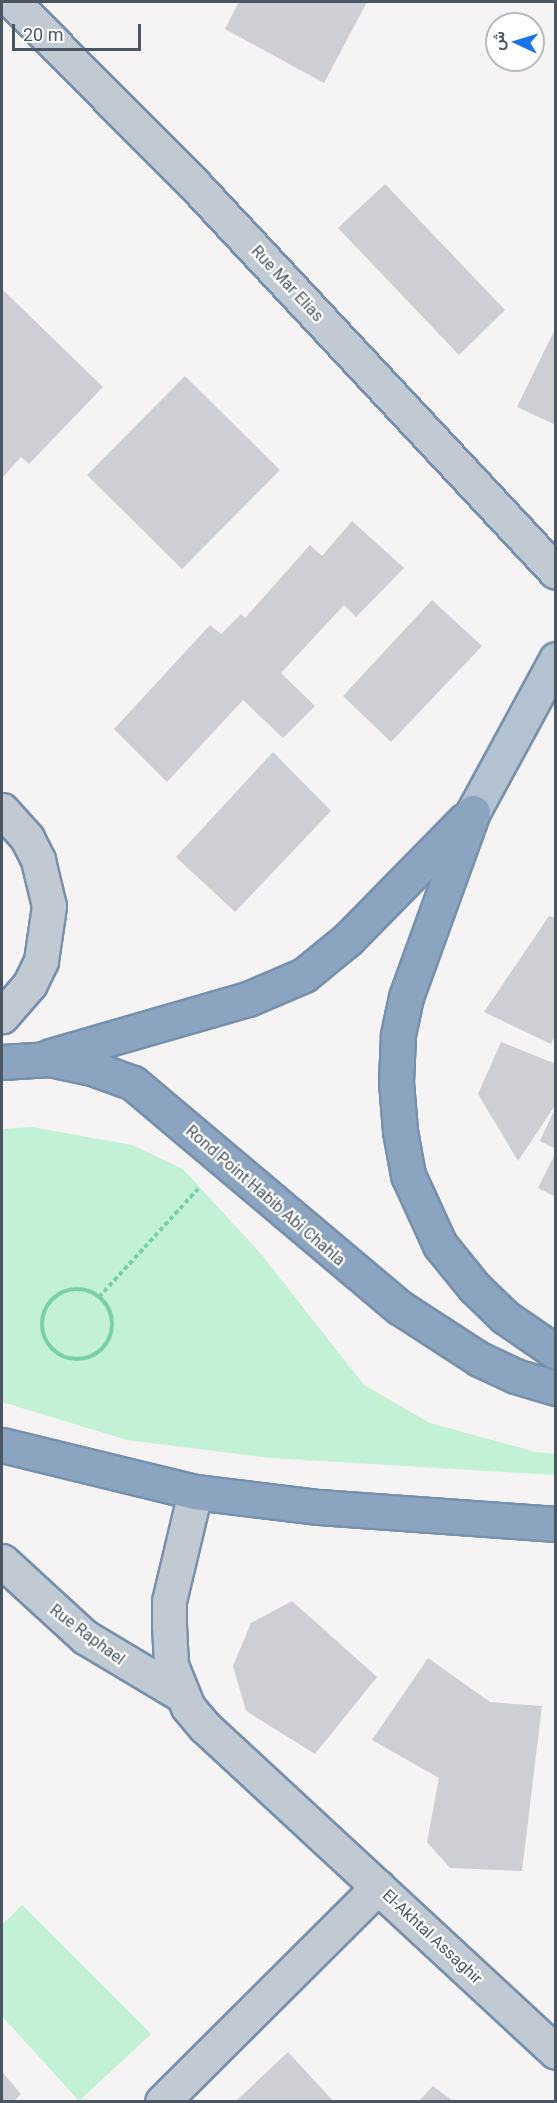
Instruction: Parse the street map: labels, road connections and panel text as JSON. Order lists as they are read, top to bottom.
{
  "streets": {
    "highway": ["Rond Point Habib Abi Chahla"],
    "street": ["Rue Mar Elias", "Rue Raphael", "El-Akhtal Assaghir"]
  },
  "crossings": [
    ["Rue Raphael", "El-Akhtal Assaghir"]
  ],
  "scale_bar": "20 m",
  "north": "left"
}
